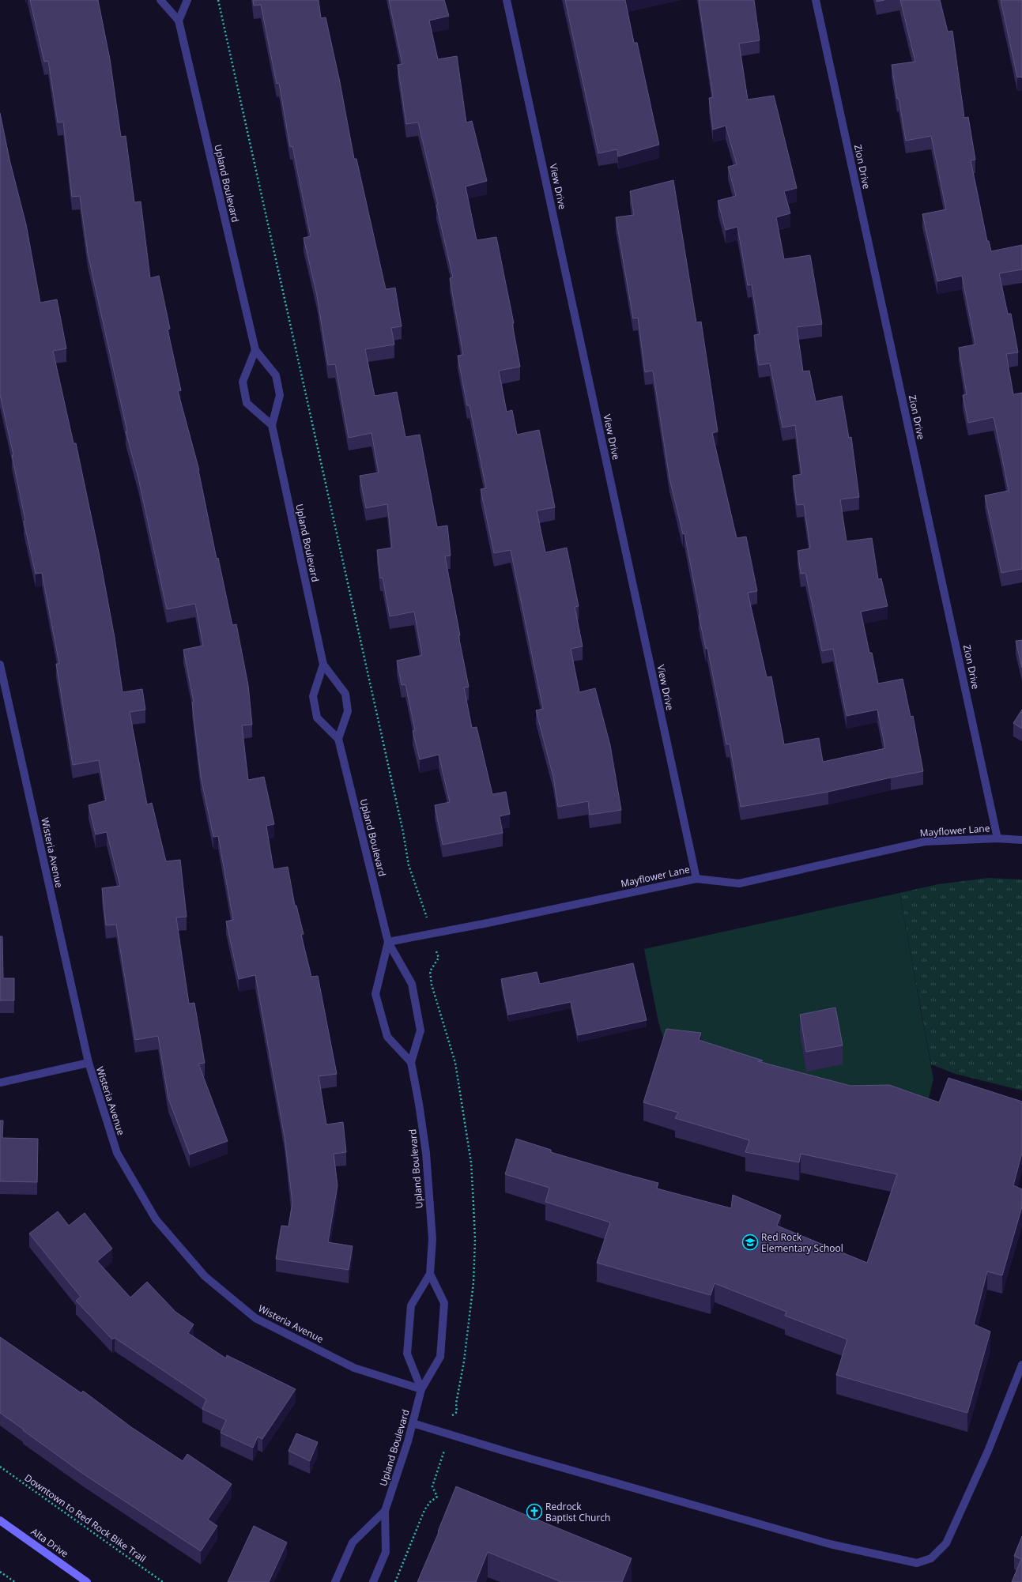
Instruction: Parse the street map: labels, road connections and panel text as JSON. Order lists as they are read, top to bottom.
{
  "streets": {
    "main road": ["Alta Drive"],
    "street": [
      "Zion Drive",
      "Upland Boulevard",
      "View Drive",
      "Mayflower Lane",
      "Wisteria Avenue"
    ],
    "path": ["Downtown to Red Rock Bike Trail"]
  },
  "crossings": [
    ["Zion Drive", "Mayflower Lane"],
    ["Upland Boulevard", "Mayflower Lane"],
    ["Upland Boulevard", "Wisteria Avenue"],
    ["View Drive", "Mayflower Lane"]
  ],
  "places": {
    "school or university": ["Red Rock Elementary School"],
    "church": ["Redrock Baptist Church"]
  }
}
